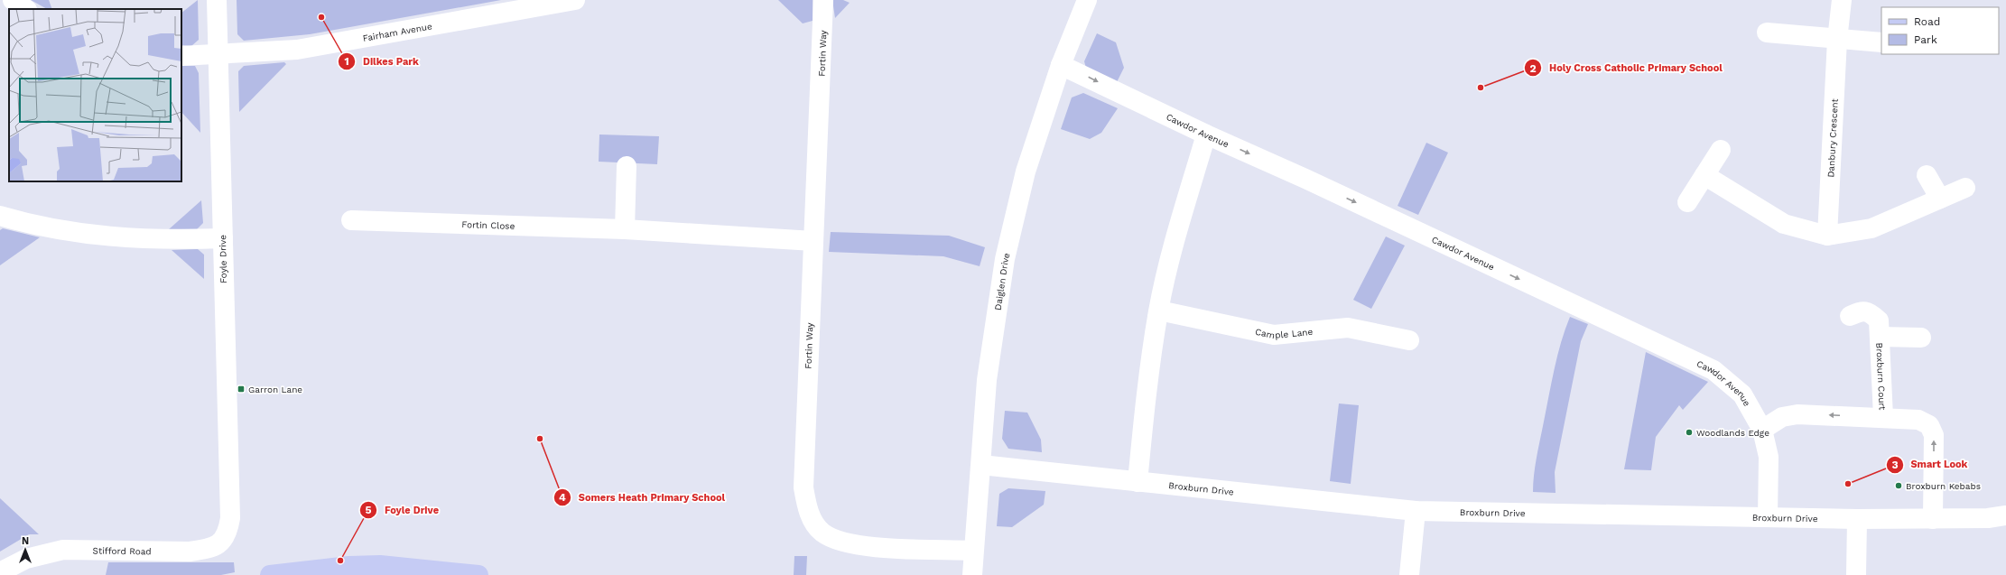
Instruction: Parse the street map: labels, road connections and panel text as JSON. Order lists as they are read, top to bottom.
{
  "streets": {
    "street": [
      "Fairham Avenue",
      "Fortin Way",
      "Cawdor Avenue",
      "Danbury Crescent",
      "Fortin Close",
      "Foyle Drive",
      "Daiglen Drive",
      "Cample Lane",
      "Broxburn Court",
      "Broxburn Drive",
      "Stifford Road"
    ]
  },
  "crossings": [
    ["Fairham Avenue", "Foyle Drive"],
    ["Fortin Way", "Fortin Close"],
    ["Fortin Way", "Daiglen Drive"],
    ["Cawdor Avenue", "Daiglen Drive"],
    ["Cawdor Avenue", "Broxburn Drive"],
    ["Foyle Drive", "Stifford Road"],
    ["Daiglen Drive", "Broxburn Drive"]
  ],
  "one_way": ["Cawdor Avenue"],
  "places": {
    "other": [
      "Dilkes Park",
      "Holy Cross Catholic Primary School",
      "Woodlands Edge",
      "Somers Heath Primary School",
      "Smart Look",
      "Broxburn Kebabs",
      "Foyle Drive"
    ],
    "transit": ["Garron Lane"]
  },
  "legend": ["Road", "Park"],
  "north": "top"
}
